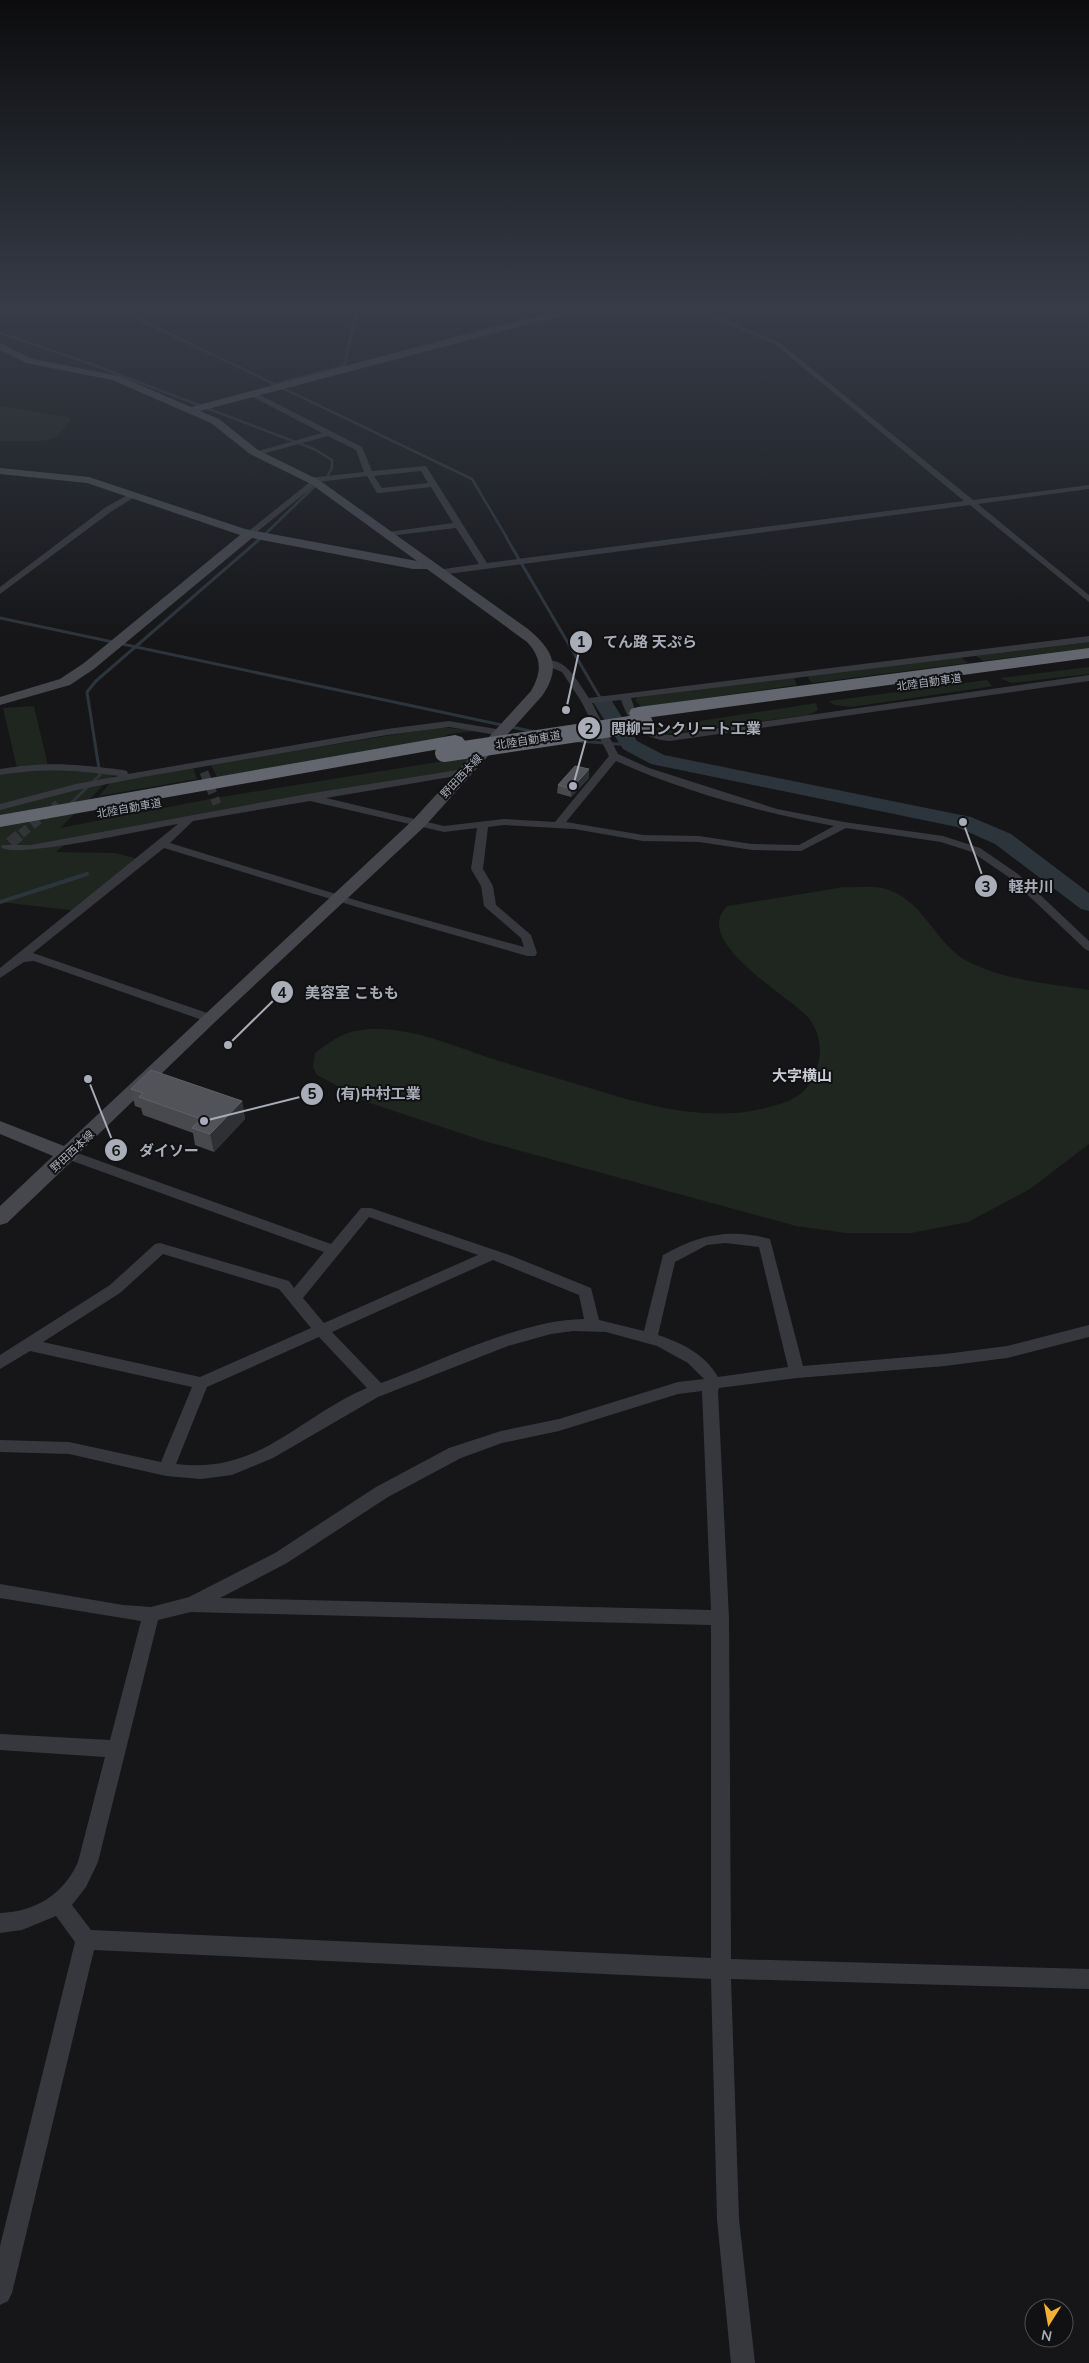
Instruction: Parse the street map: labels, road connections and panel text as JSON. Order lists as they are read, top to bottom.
{
  "streets": {
    "highway": ["北陸自動車道"],
    "main road": ["野田西本線"]
  },
  "districts": ["大字横山"],
  "places": [
    "てん路 天ぷら",
    "関柳コンクリート工業",
    "軽井川",
    "美容室 こもも",
    "ダイソー",
    "(有)中村工業"
  ],
  "north": "bottom"
}
